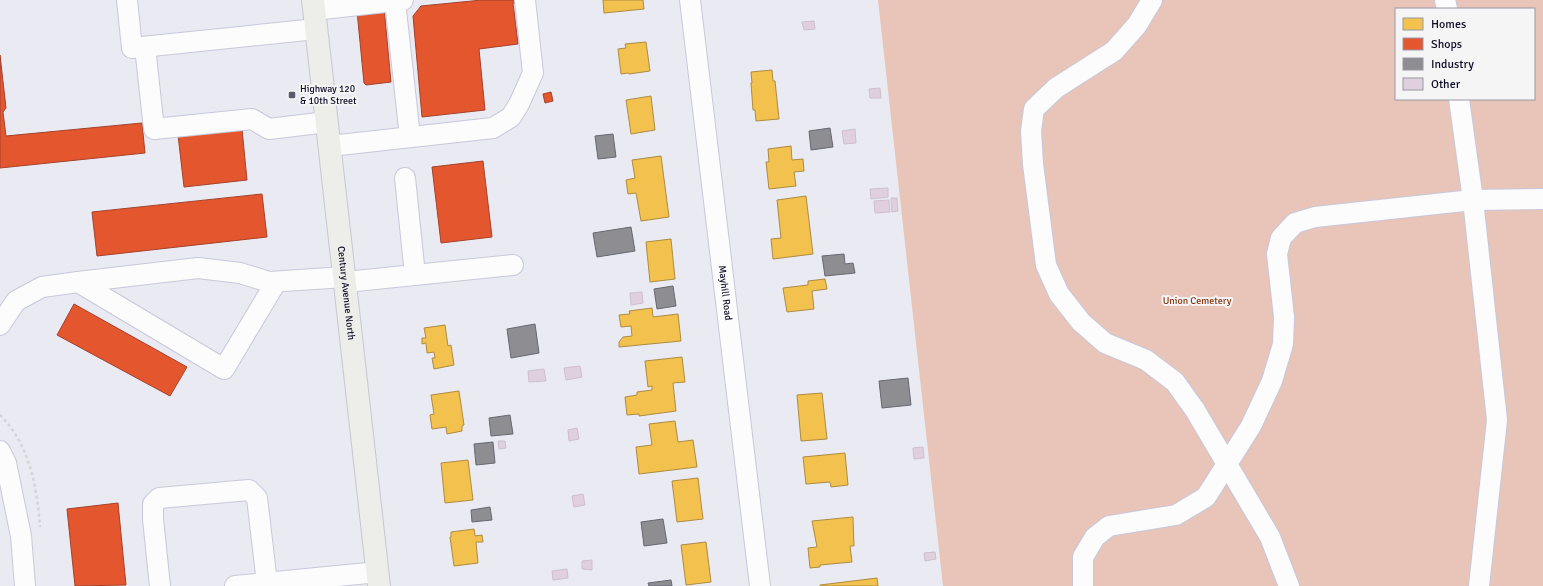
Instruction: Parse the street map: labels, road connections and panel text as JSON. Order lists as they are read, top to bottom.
{
  "streets": {
    "main road": ["Century Avenue North"],
    "street": ["Mayhill Road"]
  },
  "parks": ["Union Cemetery"],
  "places": {
    "transit": ["Highway 120 & 10th Street"]
  },
  "legend": [
    "Homes",
    "Shops",
    "Industry",
    "Other"
  ]
}
